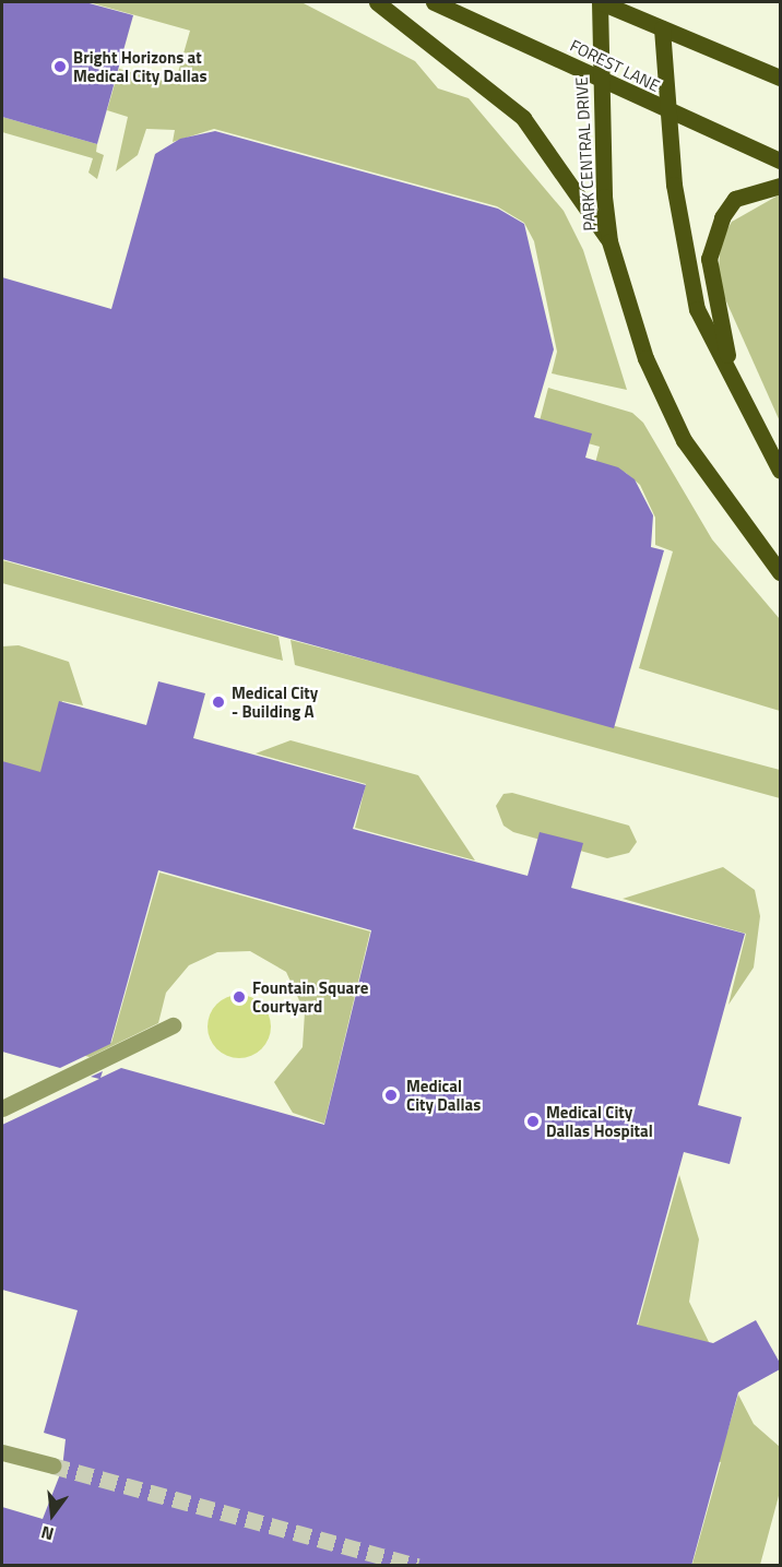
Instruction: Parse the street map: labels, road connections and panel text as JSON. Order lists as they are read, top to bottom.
{
  "streets": {
    "main road": ["FOREST LANE", "PARK CENTRAL DRIVE"]
  },
  "crossings": [
    ["FOREST LANE", "PARK CENTRAL DRIVE"]
  ],
  "places": [
    "Bright Horizons at Medical City Dallas",
    "Medical City - Building A",
    "Fountain Square Courtyard",
    "Medical City Dallas",
    "Medical City Dallas Hospital"
  ],
  "north": "bottom"
}
